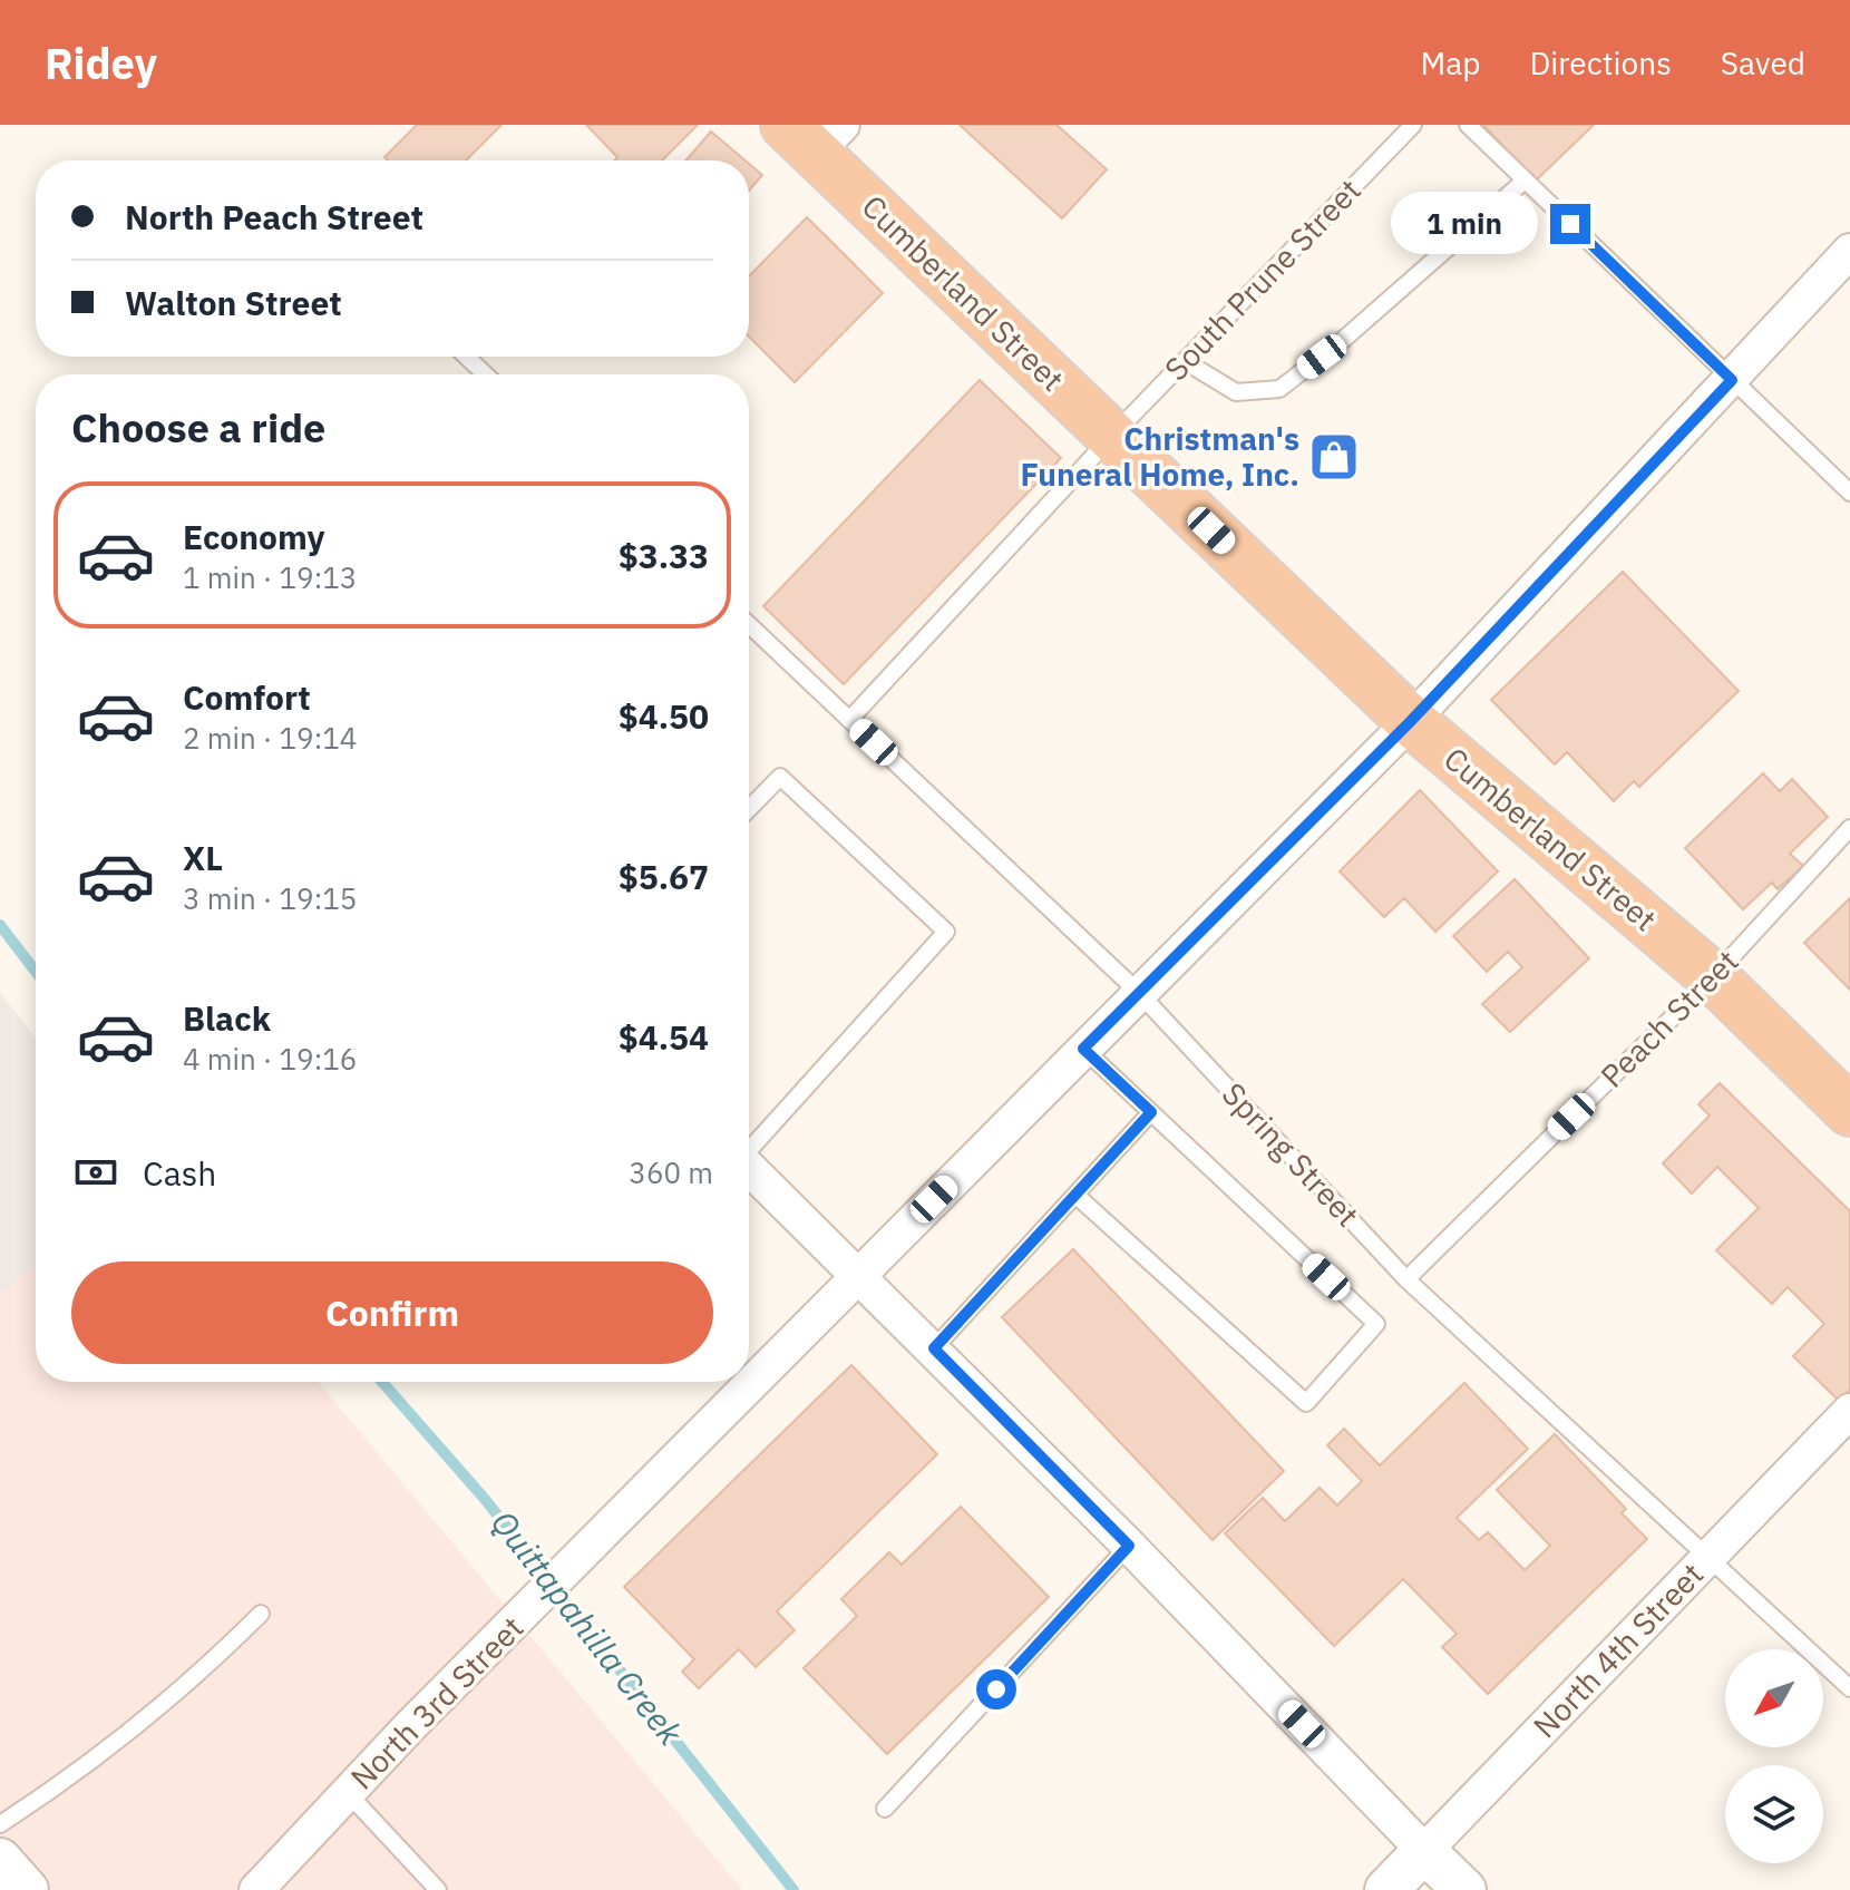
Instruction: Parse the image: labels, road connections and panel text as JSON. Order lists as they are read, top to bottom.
{
  "streets": {
    "highway": ["Cumberland Street"],
    "street": ["North 4th Street", "North 3rd Street"],
    "lane": ["South Prune Street", "Peach Street", "Spring Street"]
  },
  "crossings": [
    ["South Prune Street", "Cumberland Street"],
    ["South Prune Street", "Spring Street"],
    ["Cumberland Street", "Peach Street"],
    ["Cumberland Street", "North 3rd Street"],
    ["Peach Street", "Spring Street"],
    ["Spring Street", "North 4th Street"],
    ["Spring Street", "North 3rd Street"]
  ],
  "water": ["Quittapahilla Creek"],
  "places": {
    "shop": ["Christman's Funeral Home, Inc."]
  },
  "north": "bottom left",
  "page": {
    "header": "Ridey",
    "nav": ["Map", "Directions", "Saved"],
    "banner": ["North Peach Street", "Walton Street"],
    "bubble": "1 min",
    "heading": "Choose a ride",
    "list": [
      {
        "name": "Economy",
        "note": "1 min · 19:13",
        "value": "$3.33"
      },
      {
        "name": "Comfort",
        "note": "2 min · 19:14",
        "value": "$4.50"
      },
      {
        "name": "XL",
        "note": "3 min · 19:15",
        "value": "$5.67"
      },
      {
        "name": "Black",
        "note": "4 min · 19:16",
        "value": "$4.54"
      }
    ],
    "pay": ["Cash", "360 m"],
    "buttons": "Confirm"
  }
}
